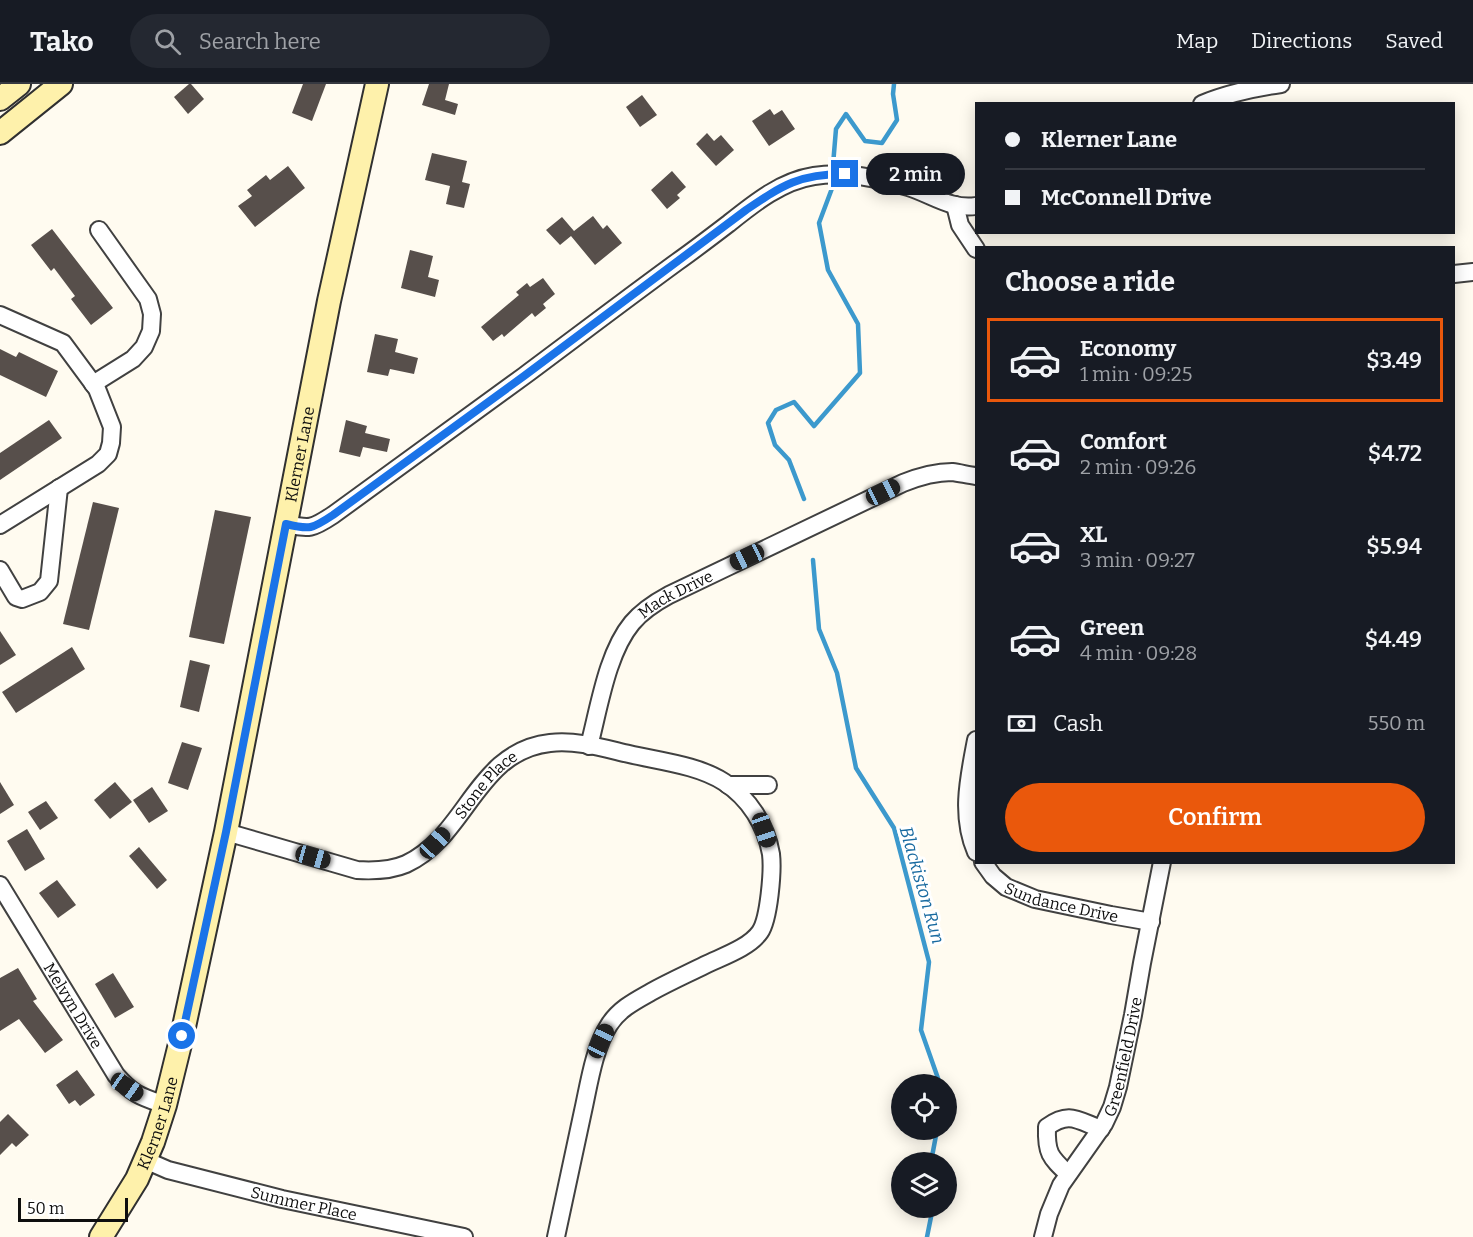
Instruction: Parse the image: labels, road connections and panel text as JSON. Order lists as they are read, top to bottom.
{
  "streets": {
    "street": [
      "Klerner Lane",
      "Mack Drive",
      "Stone Place",
      "Sundance Drive",
      "Melvyn Drive",
      "Greenfield Drive",
      "Summer Place"
    ]
  },
  "crossings": [
    ["Klerner Lane", "Stone Place"],
    ["Klerner Lane", "Melvyn Drive"],
    ["Klerner Lane", "Summer Place"],
    ["Mack Drive", "Stone Place"],
    ["Sundance Drive", "Greenfield Drive"]
  ],
  "water": ["Blackiston Run"],
  "scale_bar": "50 m",
  "page": {
    "header": "Tako",
    "search": "Search here",
    "nav": ["Map", "Directions", "Saved"],
    "banner": ["Klerner Lane", "McConnell Drive"],
    "bubble": "2 min",
    "heading": "Choose a ride",
    "list": [
      {
        "name": "Economy",
        "note": "1 min · 09:25",
        "value": "$3.49"
      },
      {
        "name": "Comfort",
        "note": "2 min · 09:26",
        "value": "$4.72"
      },
      {
        "name": "XL",
        "note": "3 min · 09:27",
        "value": "$5.94"
      },
      {
        "name": "Green",
        "note": "4 min · 09:28",
        "value": "$4.49"
      }
    ],
    "pay": ["Cash", "550 m"],
    "buttons": "Confirm",
    "scale": "50 m"
  }
}
